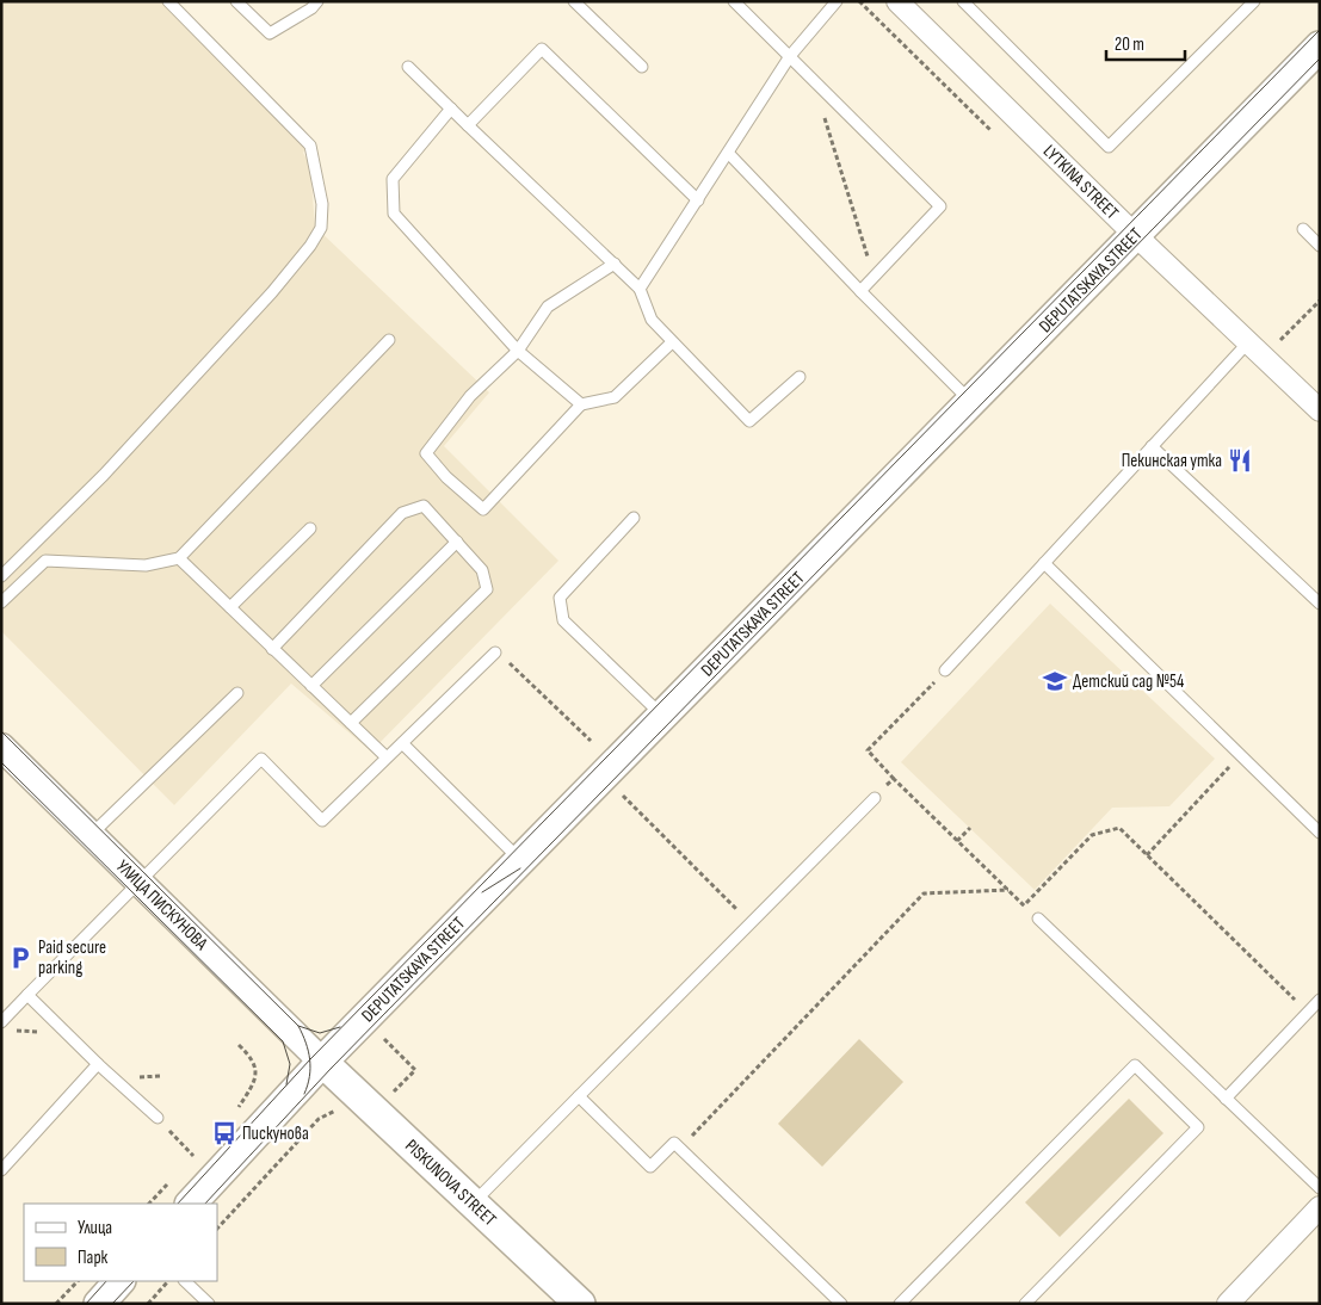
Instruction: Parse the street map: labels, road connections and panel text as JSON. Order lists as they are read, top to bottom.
{
  "streets": {
    "main road": ["DEPUTATSKAYA STREET", "PISKUNOVA STREET"],
    "street": ["LYTKINA STREET", "УЛИЦА ПИСКУНОВА"]
  },
  "crossings": [
    ["LYTKINA STREET", "DEPUTATSKAYA STREET"],
    ["DEPUTATSKAYA STREET", "УЛИЦА ПИСКУНОВА"],
    ["DEPUTATSKAYA STREET", "PISKUNOVA STREET"],
    ["УЛИЦА ПИСКУНОВА", "PISKUNOVA STREET"]
  ],
  "places": {
    "restaurant": ["Пекинская утка"],
    "school or university": ["Детский сад №54"],
    "parking": ["Paid secure parking"],
    "bus stop": ["Пискунова"]
  },
  "legend": ["Улица", "Парк"],
  "scale_bar": "20 m"
}
